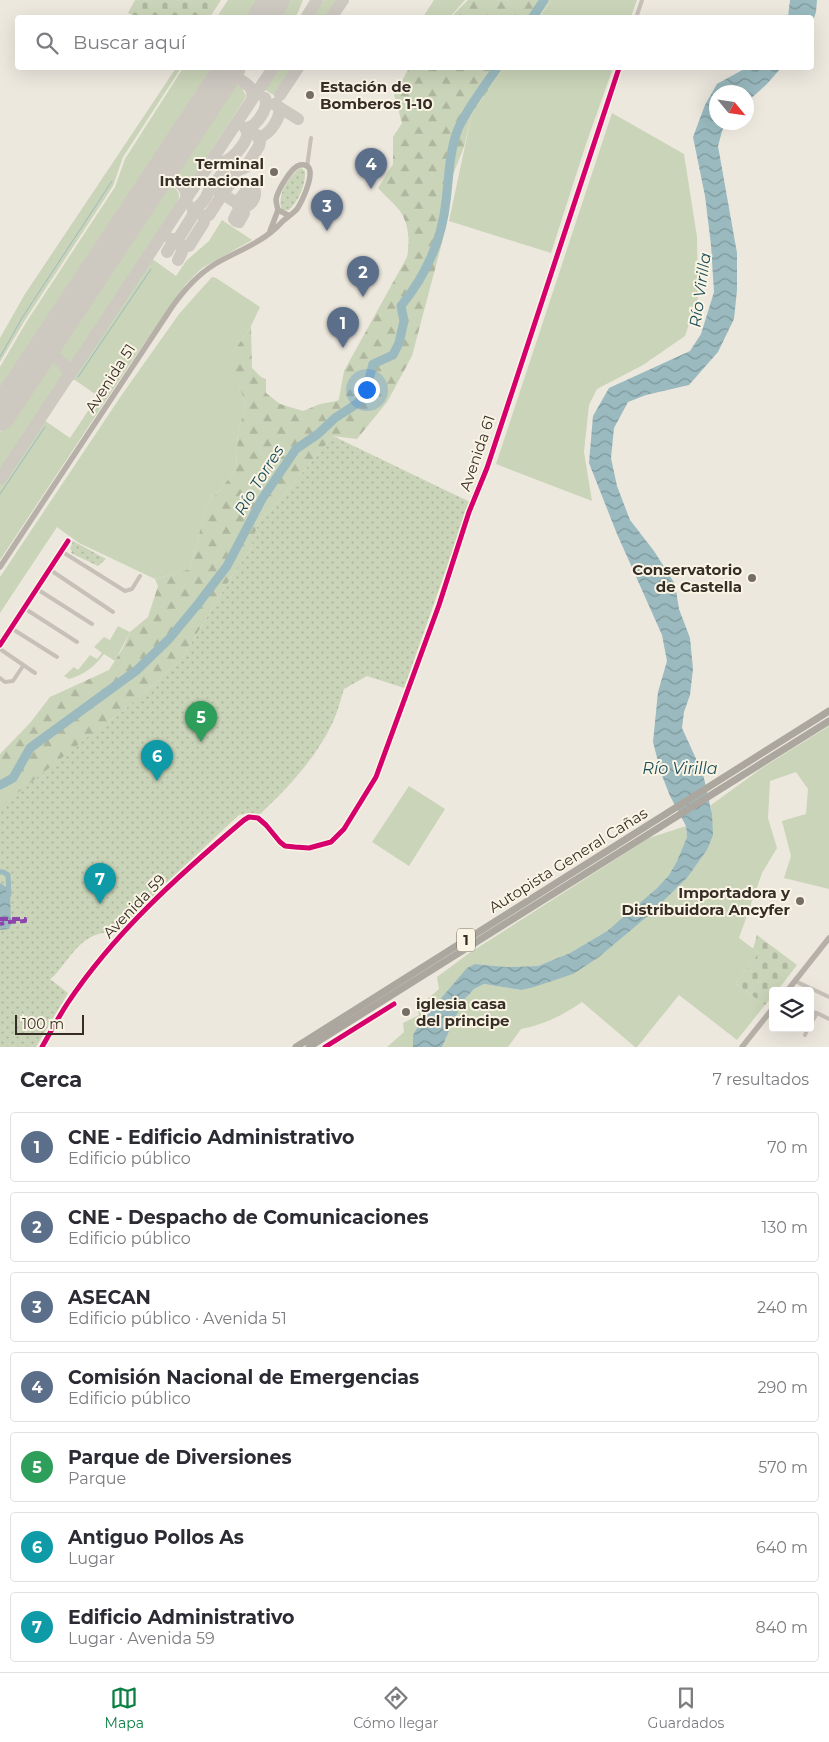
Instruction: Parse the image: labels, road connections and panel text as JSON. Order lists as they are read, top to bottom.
{
  "streets": {
    "highway": ["Autopista General Cañas", "1"],
    "main road": ["Avenida 51"],
    "street": ["Avenida 61", "Avenida 59"]
  },
  "crossings": [
    ["Avenida 61", "Avenida 59"]
  ],
  "water": ["Río Virilla", "Río Torres"],
  "places": [
    "Estación de Bomberos 1-10",
    "Terminal Internacional",
    "Conservatorio de Castella",
    "Importadora y Distribuidora Ancyfer",
    "iglesia casa del principe"
  ],
  "scale_bar": "100 m",
  "north": "bottom right",
  "page": {
    "search": "Buscar aquí",
    "pins": [
      "4",
      "3",
      "2",
      "1",
      "5",
      "6",
      "7"
    ],
    "scale": "100 m",
    "heading": ["Cerca", "7 resultados"],
    "list": [
      {
        "mark": "1",
        "name": "CNE - Edificio Administrativo",
        "note": "Edificio público",
        "value": "70 m"
      },
      {
        "mark": "2",
        "name": "CNE - Despacho de Comunicaciones",
        "note": "Edificio público",
        "value": "130 m"
      },
      {
        "mark": "3",
        "name": "ASECAN",
        "note": "Edificio público · Avenida 51",
        "value": "240 m"
      },
      {
        "mark": "4",
        "name": "Comisión Nacional de Emergencias",
        "note": "Edificio público",
        "value": "290 m"
      },
      {
        "mark": "5",
        "name": "Parque de Diversiones",
        "note": "Parque",
        "value": "570 m"
      },
      {
        "mark": "6",
        "name": "Antiguo Pollos As",
        "note": "Lugar",
        "value": "640 m"
      },
      {
        "mark": "7",
        "name": "Edificio Administrativo",
        "note": "Lugar · Avenida 59",
        "value": "840 m"
      }
    ],
    "nav": ["Mapa", "Cómo llegar", "Guardados"]
  }
}
